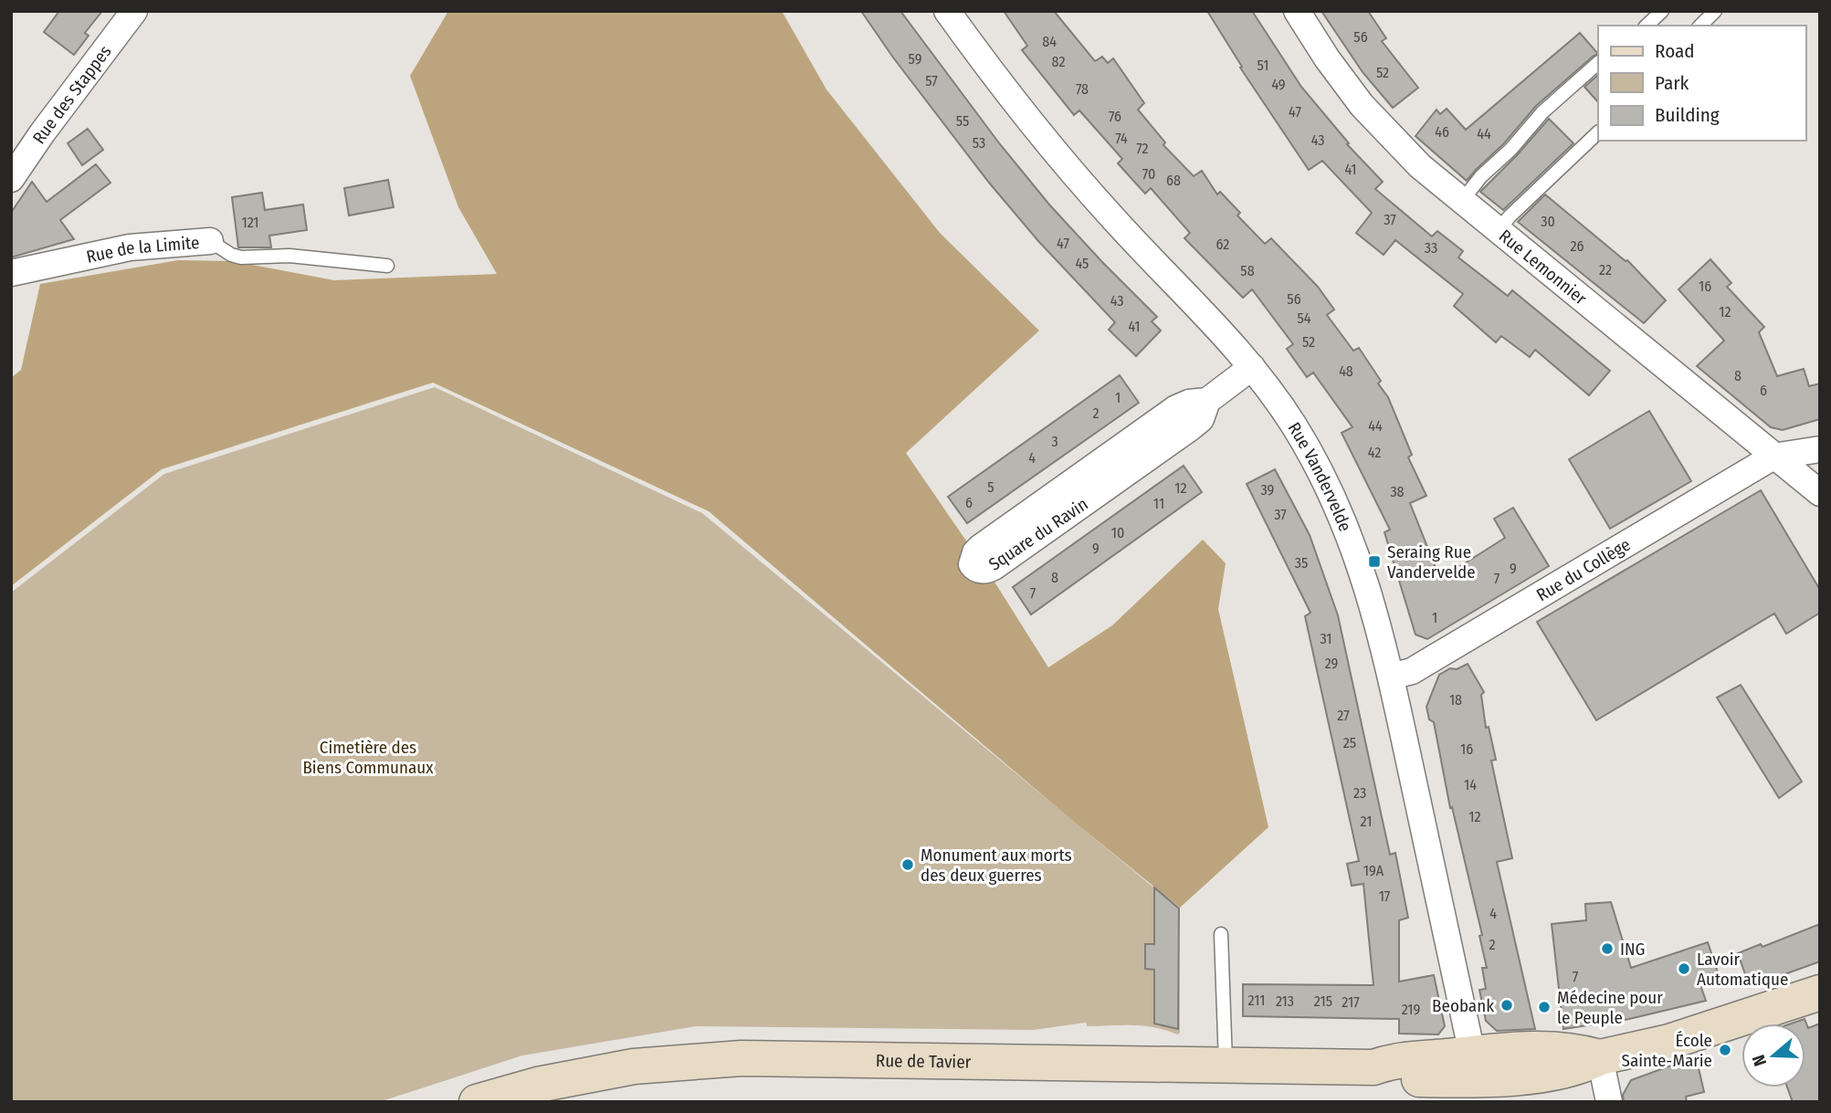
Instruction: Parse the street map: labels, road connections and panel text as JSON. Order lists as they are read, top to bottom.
{
  "streets": {
    "street": [
      "Rue des Stappes",
      "Rue de la Limite",
      "Rue Lemonnier",
      "Rue Vandervelde",
      "Square du Ravin",
      "Rue du Collège",
      "Rue de Tavier"
    ]
  },
  "crossings": [
    ["Rue Lemonnier", "Rue du Collège"],
    ["Rue Vandervelde", "Square du Ravin"],
    ["Rue Vandervelde", "Rue du Collège"],
    ["Rue Vandervelde", "Rue de Tavier"]
  ],
  "parks": ["Cimetière des Biens Communaux"],
  "places": {
    "transit": ["Seraing Rue Vandervelde"],
    "other": [
      "Monument aux morts des deux guerres",
      "ING",
      "Lavoir Automatique",
      "Beobank",
      "Médecine pour le Peuple",
      "École Sainte-Marie"
    ]
  },
  "house_numbers": [
    "56",
    "84",
    "59",
    "82",
    "51",
    "52",
    "57",
    "49",
    "78",
    "47",
    "76",
    "55",
    "46",
    "44",
    "74",
    "43",
    "53",
    "72",
    "41",
    "70",
    "68",
    "37",
    "30",
    "121",
    "47",
    "62",
    "26",
    "33",
    "45",
    "22",
    "58",
    "16",
    "56",
    "43",
    "12",
    "54",
    "41",
    "52",
    "48",
    "8",
    "6",
    "1",
    "2",
    "44",
    "3",
    "42",
    "4",
    "5",
    "12",
    "39",
    "38",
    "6",
    "11",
    "37",
    "10",
    "9",
    "35",
    "9",
    "8",
    "7",
    "7",
    "1",
    "31",
    "29",
    "18",
    "27",
    "25",
    "16",
    "14",
    "23",
    "12",
    "21",
    "19A",
    "17",
    "4",
    "2",
    "7",
    "211",
    "213",
    "215",
    "217",
    "219"
  ],
  "legend": ["Road", "Park", "Building"],
  "north": "left"
}
